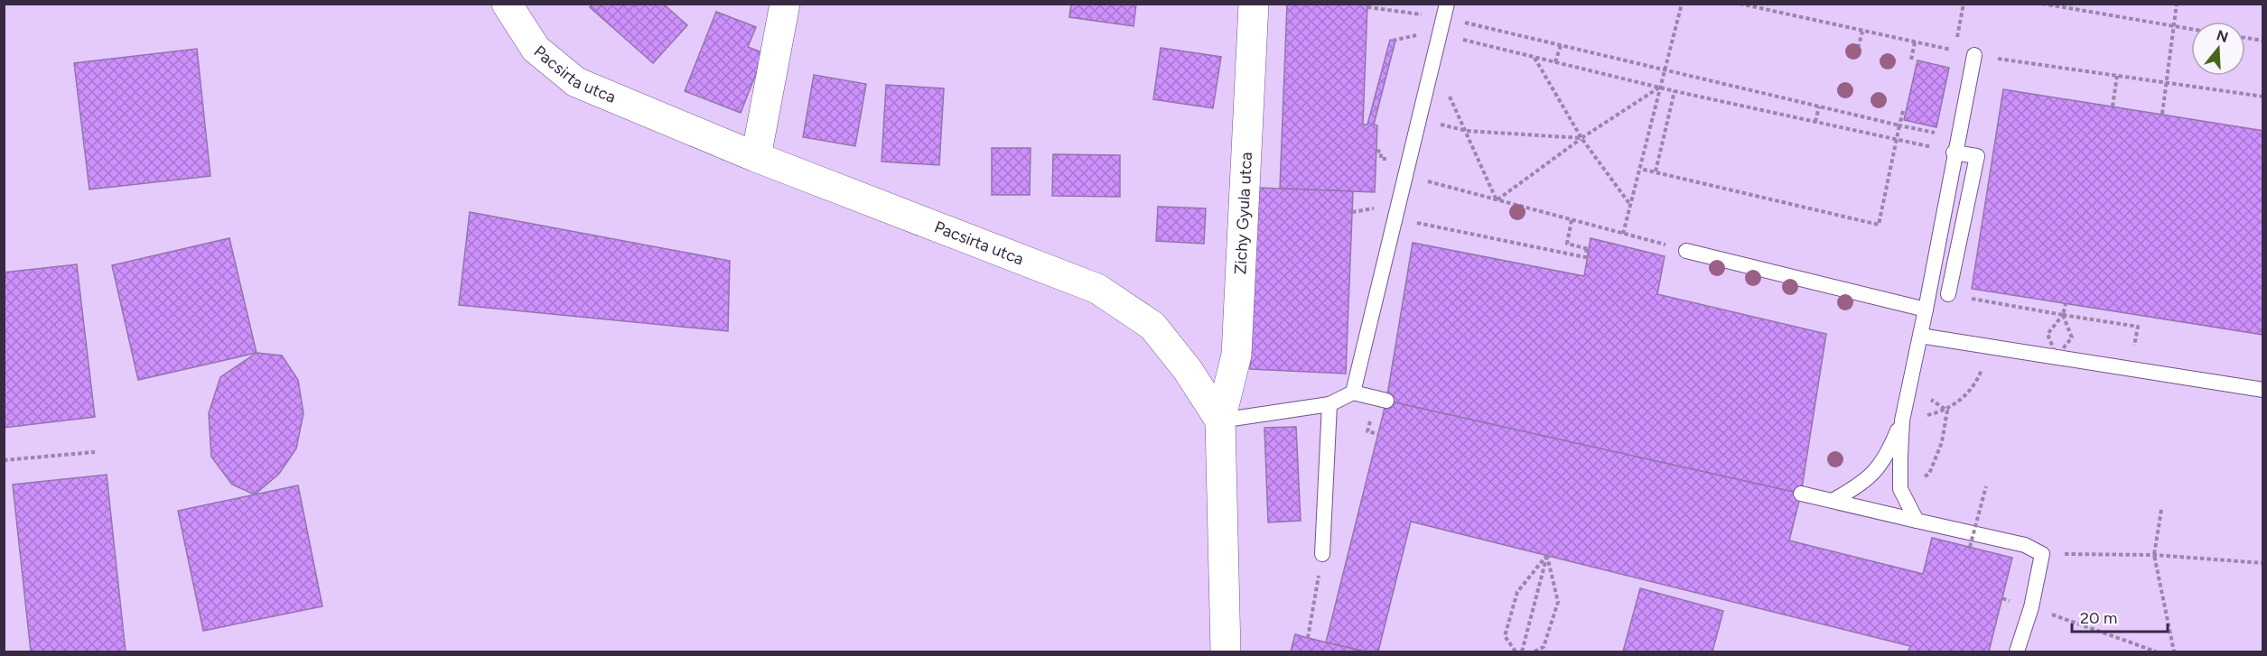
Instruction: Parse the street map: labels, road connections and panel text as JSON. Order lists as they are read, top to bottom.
{
  "streets": {
    "street": ["Pacsirta utca", "Zichy Gyula utca"]
  },
  "crossings": [
    ["Pacsirta utca", "Zichy Gyula utca"]
  ],
  "scale_bar": "20 m",
  "north": "top"
}
